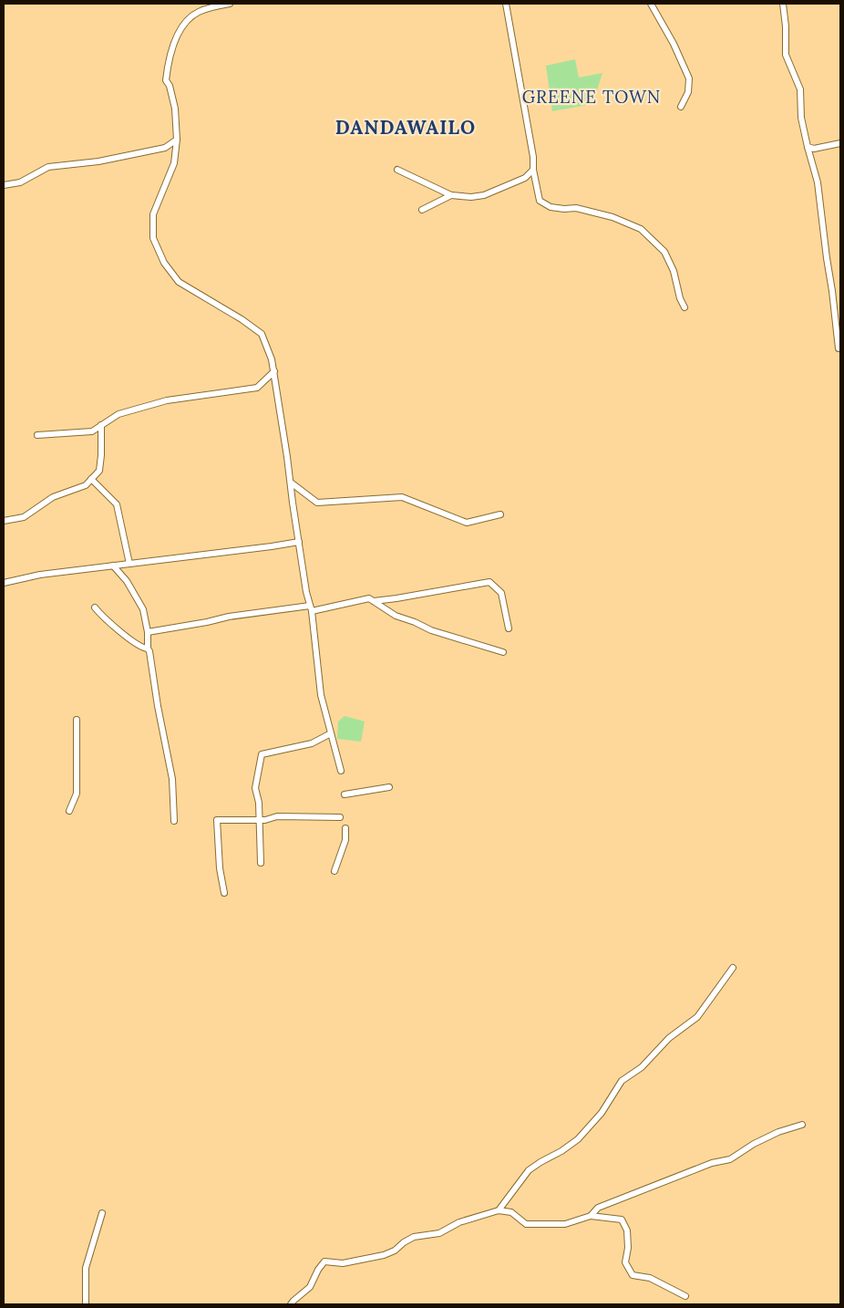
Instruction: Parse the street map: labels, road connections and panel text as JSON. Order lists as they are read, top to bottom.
{
  "districts": ["GREENE TOWN", "DANDAWAILO"]
}
